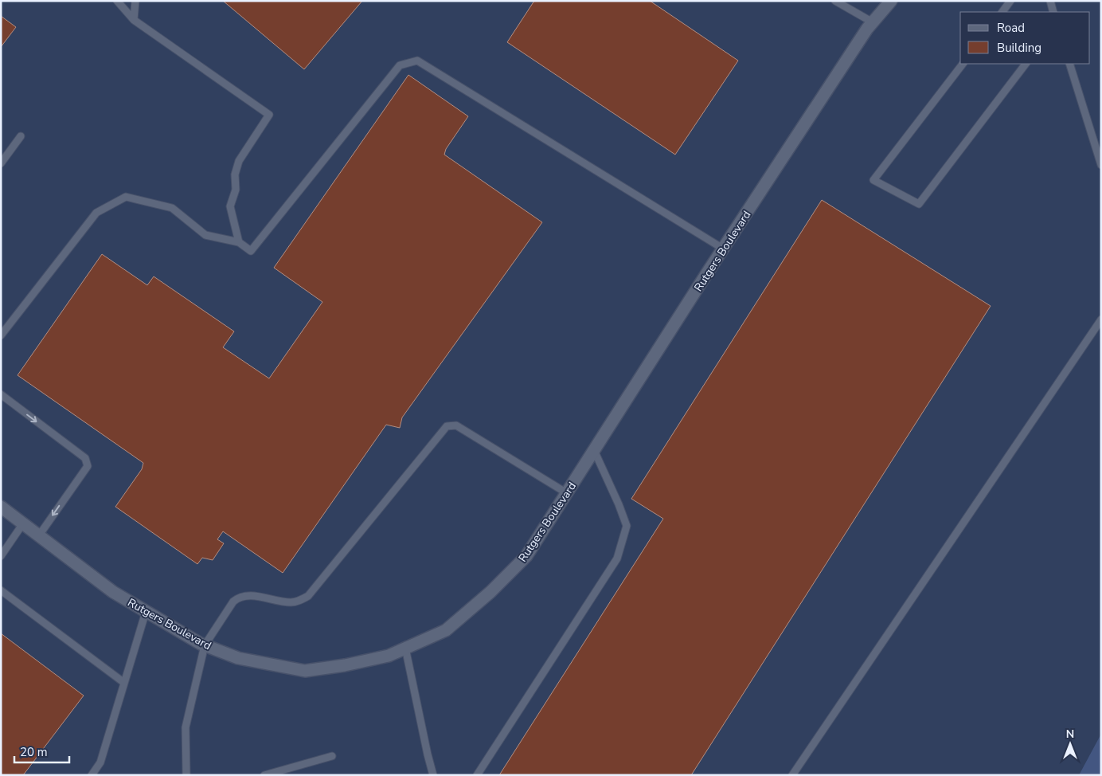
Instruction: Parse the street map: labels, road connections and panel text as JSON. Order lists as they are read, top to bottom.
{
  "streets": {
    "street": ["Rutgers Boulevard"]
  },
  "legend": ["Road", "Building"],
  "scale_bar": "20 m",
  "north": "top"
}
